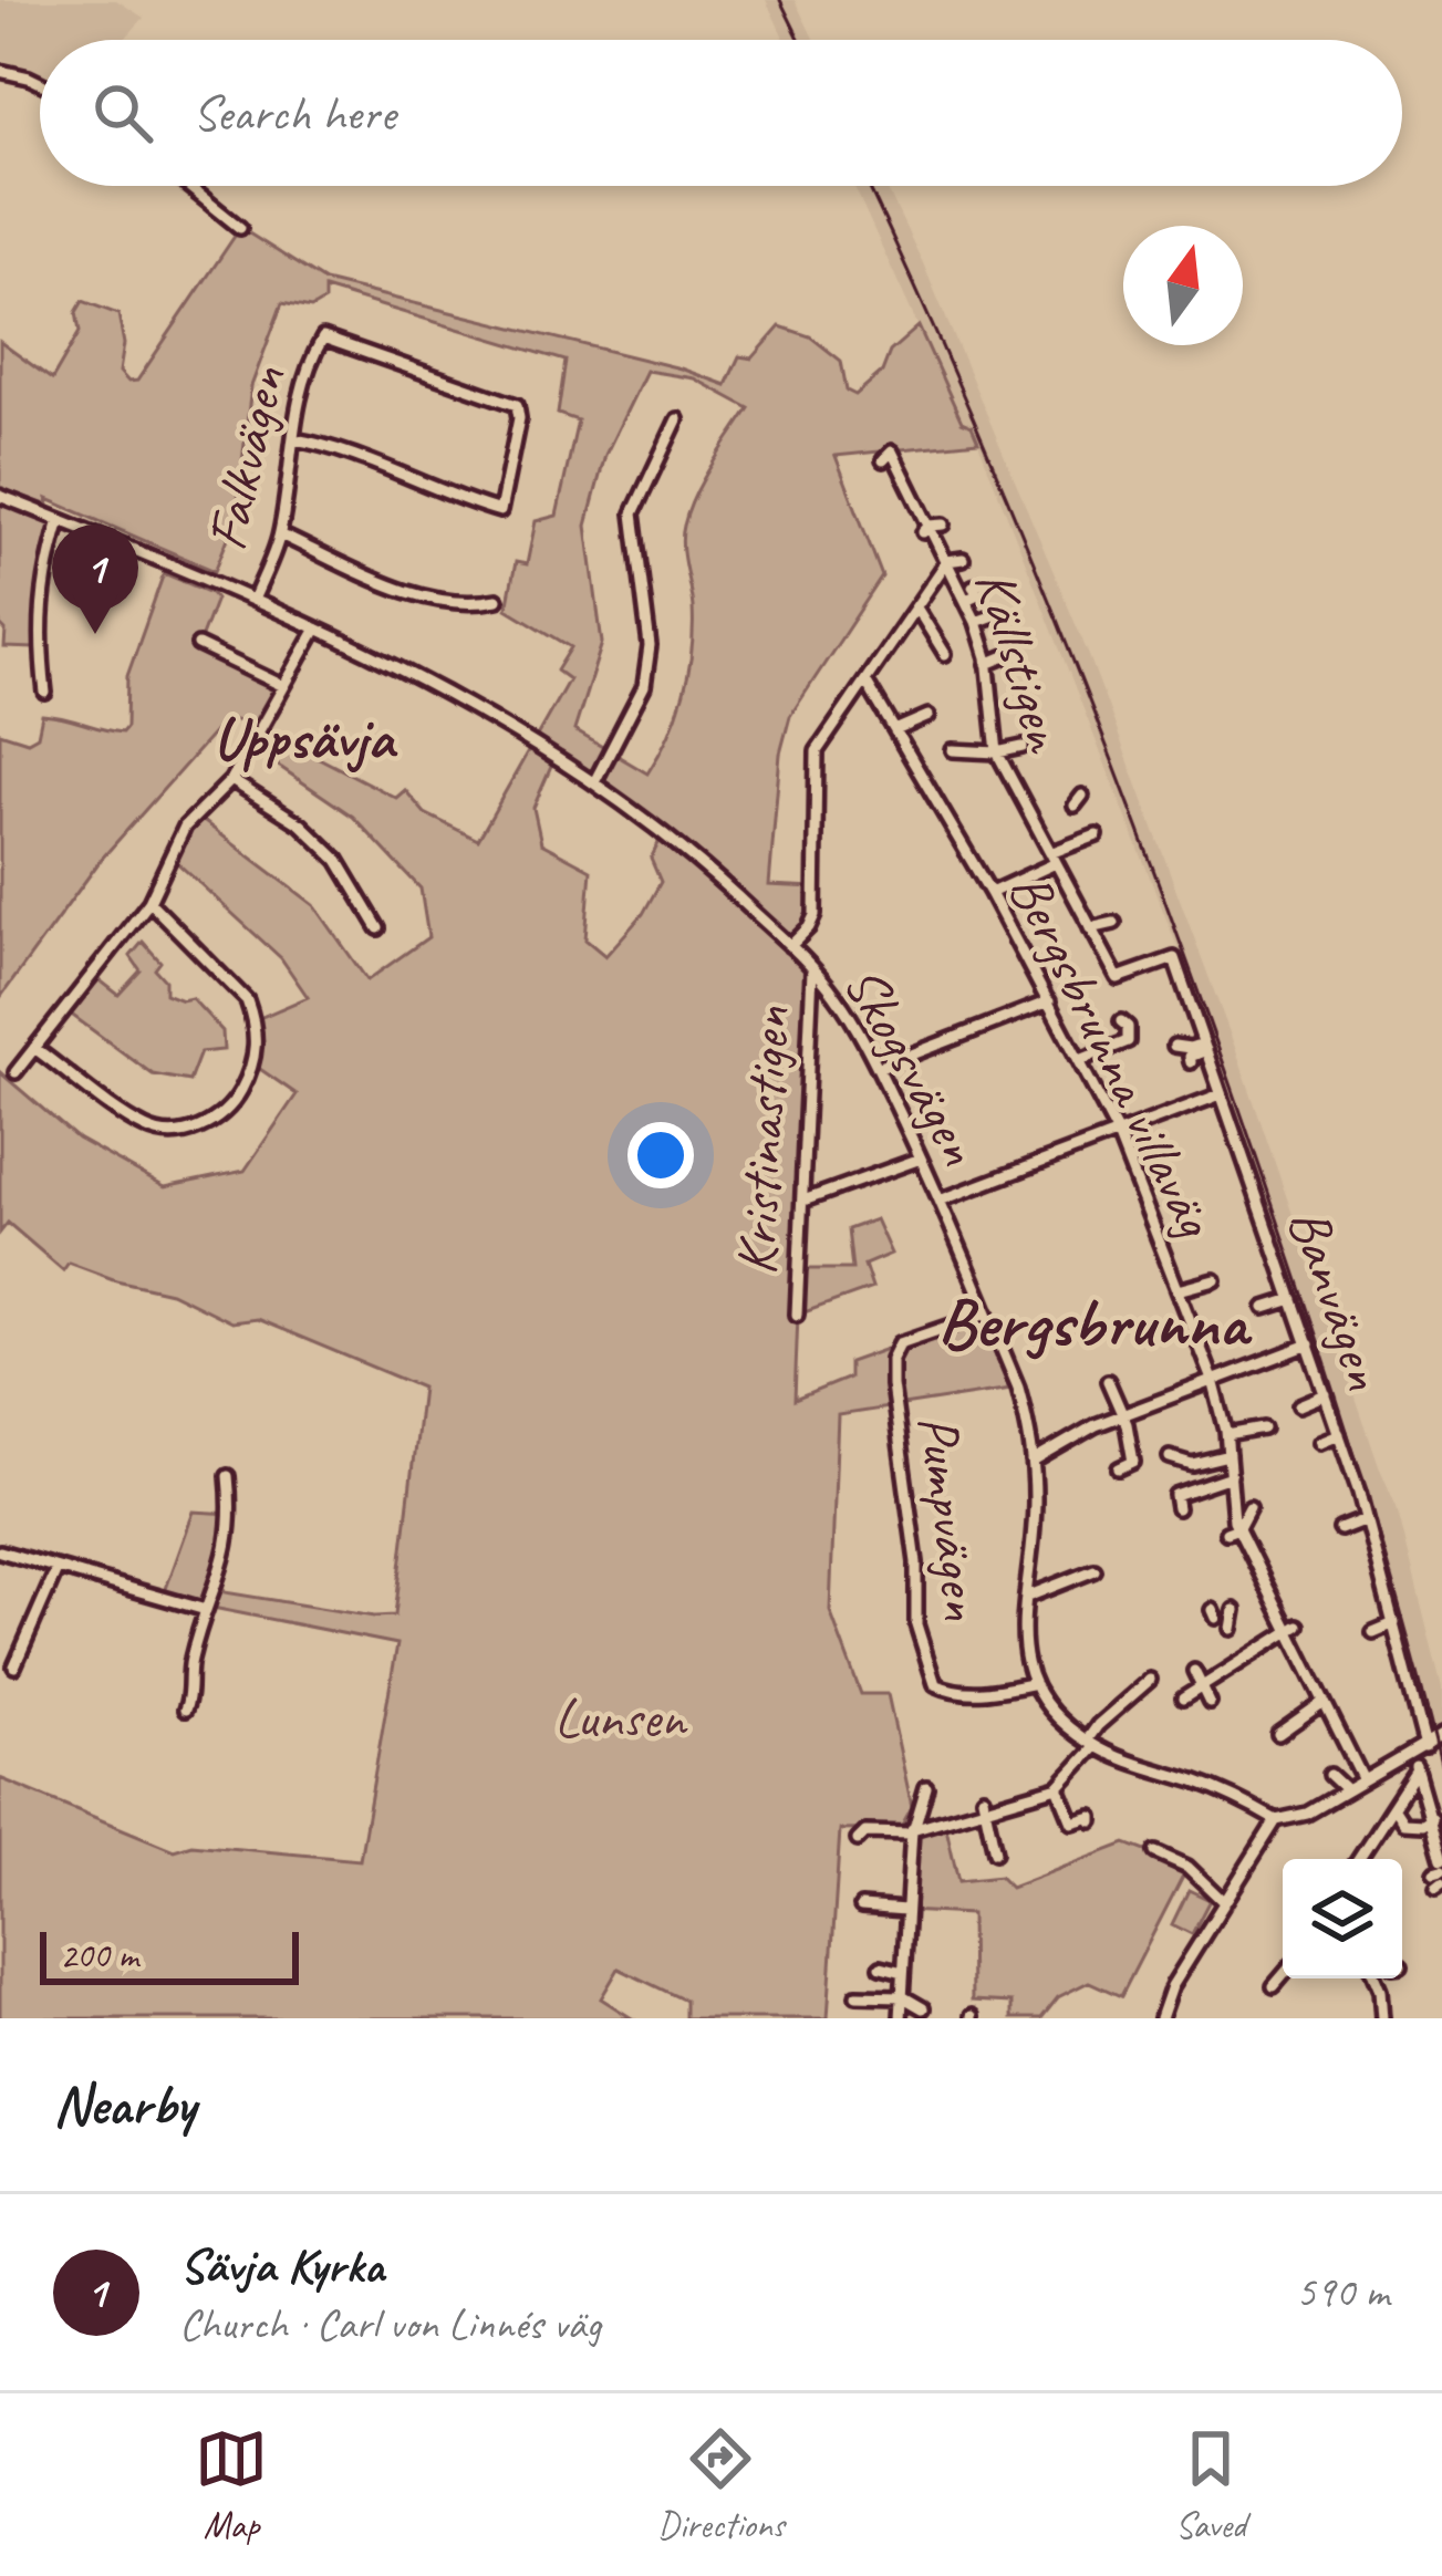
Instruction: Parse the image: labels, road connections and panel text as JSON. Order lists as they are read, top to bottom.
{
  "streets": {
    "street": [
      "Falkvägen",
      "Källstigen",
      "Bergsbrunna villaväg",
      "Skogsvägen",
      "Kristinastigen",
      "Banvägen",
      "Pumpvägen"
    ]
  },
  "crossings": [
    ["Falkvägen", "Skogsvägen"],
    ["Källstigen", "Banvägen"],
    ["Skogsvägen", "Kristinastigen"],
    ["Skogsvägen", "Pumpvägen"]
  ],
  "districts": ["Uppsävja", "Bergsbrunna"],
  "parks": ["Lunsen"],
  "scale_bar": "200 m",
  "north": "top",
  "page": {
    "search": "Search here",
    "pins": "1",
    "scale": "200 m",
    "heading": "Nearby",
    "list": [
      {
        "mark": "1",
        "name": "Sävja Kyrka",
        "note": "Church · Carl von Linnés väg",
        "value": "590 m"
      }
    ],
    "nav": ["Map", "Directions", "Saved"]
  }
}
